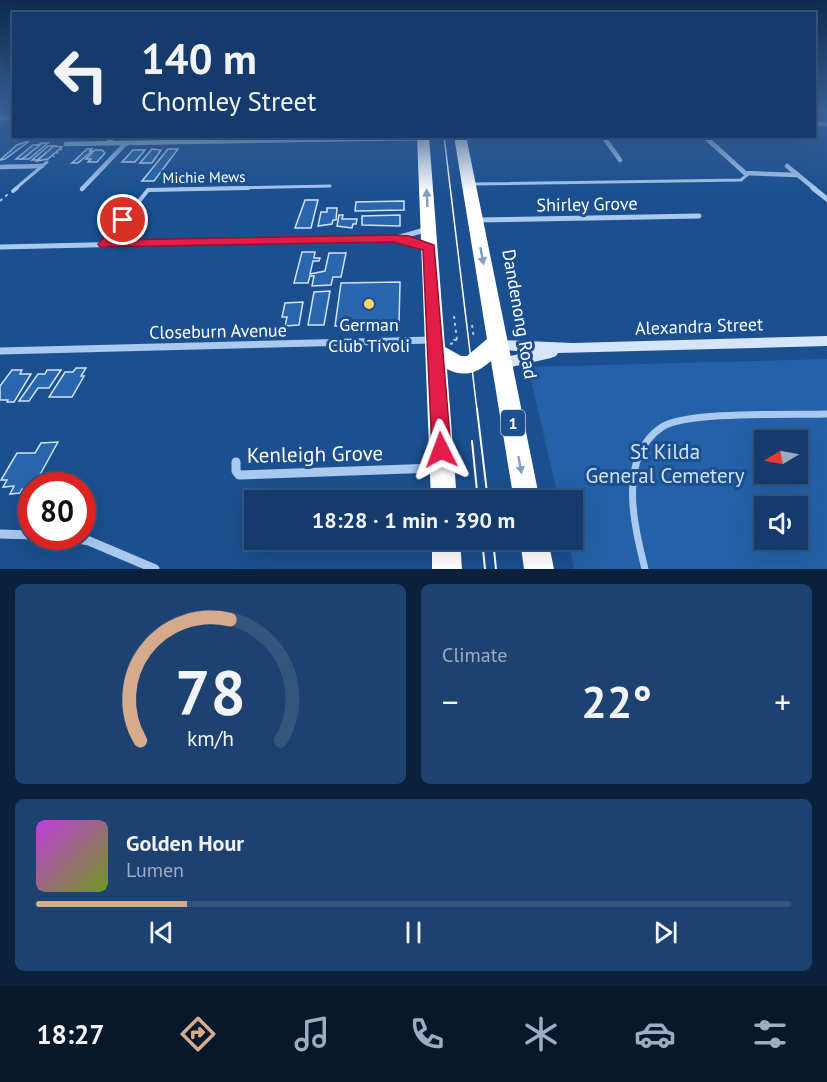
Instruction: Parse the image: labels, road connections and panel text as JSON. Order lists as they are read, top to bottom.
{
  "streets": {
    "highway": ["Dandenong Road", "1"],
    "street": [
      "Shirley Grove",
      "Alexandra Street",
      "Closeburn Avenue",
      "Kenleigh Grove"
    ],
    "lane": ["Michie Mews"]
  },
  "crossings": [
    ["Shirley Grove", "Dandenong Road"],
    ["Dandenong Road", "Alexandra Street"]
  ],
  "parks": ["St Kilda General Cemetery"],
  "places": ["German Club Tivoli"],
  "north": "left",
  "page": {
    "turn": ["140 m", "Chomley Street"],
    "limit": "80",
    "trip": "18:28 · 1 min · 390 m",
    "tile": "Climate",
    "heat": ["−", "22°", "+"],
    "song": ["Golden Hour", "Lumen"],
    "tabs": "18:27",
    "gauge": ["78", "km/h"]
  }
}
